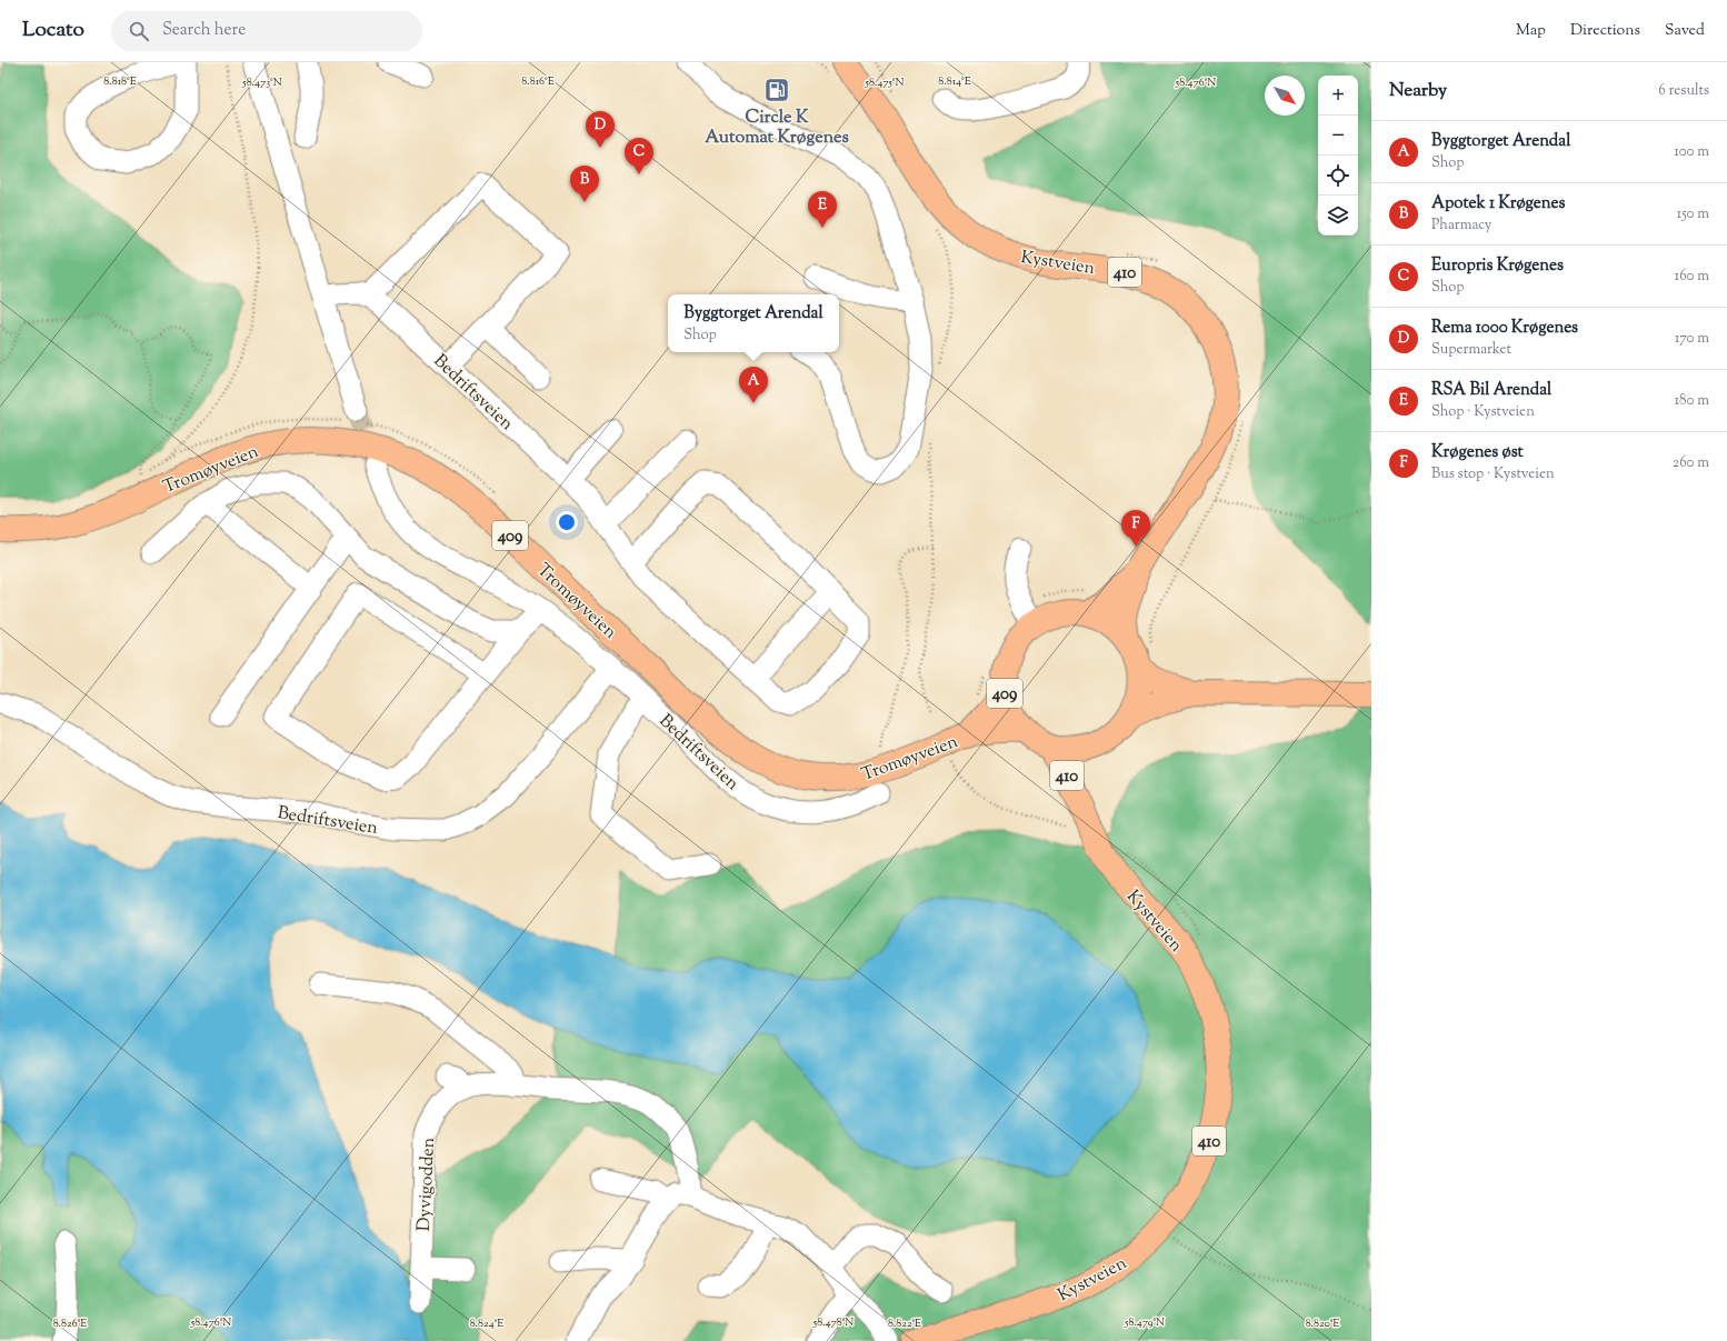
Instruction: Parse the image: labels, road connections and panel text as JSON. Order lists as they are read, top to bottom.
{
  "streets": {
    "main road": [
      "Kystveien",
      "410",
      "Tromøyveien",
      "409"
    ],
    "street": ["Bedriftsveien", "Dyvigodden"]
  },
  "crossings": [
    ["Kystveien", "Tromøyveien"],
    ["Kystveien", "409"],
    ["Tromøyveien", "409"]
  ],
  "places": {
    "fuel station": ["Circle K Automat Krøgenes"]
  },
  "north": "bottom right",
  "page": {
    "header": "Locato",
    "search": "Search here",
    "nav": ["Map", "Directions", "Saved"],
    "heading": ["Nearby", "6 results"],
    "map_buttons": ["+", "−"],
    "pins": [
      "D",
      "C",
      "B",
      "E",
      "A",
      "F"
    ],
    "list": [
      {
        "mark": "A",
        "name": "Byggtorget Arendal",
        "note": "Shop",
        "value": "100 m"
      },
      {
        "mark": "B",
        "name": "Apotek 1 Krøgenes",
        "note": "Pharmacy",
        "value": "150 m"
      },
      {
        "mark": "C",
        "name": "Europris Krøgenes",
        "note": "Shop",
        "value": "160 m"
      },
      {
        "mark": "D",
        "name": "Rema 1000 Krøgenes",
        "note": "Supermarket",
        "value": "170 m"
      },
      {
        "mark": "E",
        "name": "RSA Bil Arendal",
        "note": "Shop · Kystveien",
        "value": "180 m"
      },
      {
        "mark": "F",
        "name": "Krøgenes øst",
        "note": "Bus stop · Kystveien",
        "value": "260 m"
      }
    ],
    "popup": ["Byggtorget Arendal", "Shop"]
  },
  "coordinates": [
    "8.818°E",
    "8.816°E",
    "8.814°E",
    "58.475°N",
    "58.473°N",
    "58.476°N",
    "58.478°N",
    "58.479°N",
    "8.826°E",
    "8.824°E",
    "8.822°E",
    "8.820°E"
  ]
}
